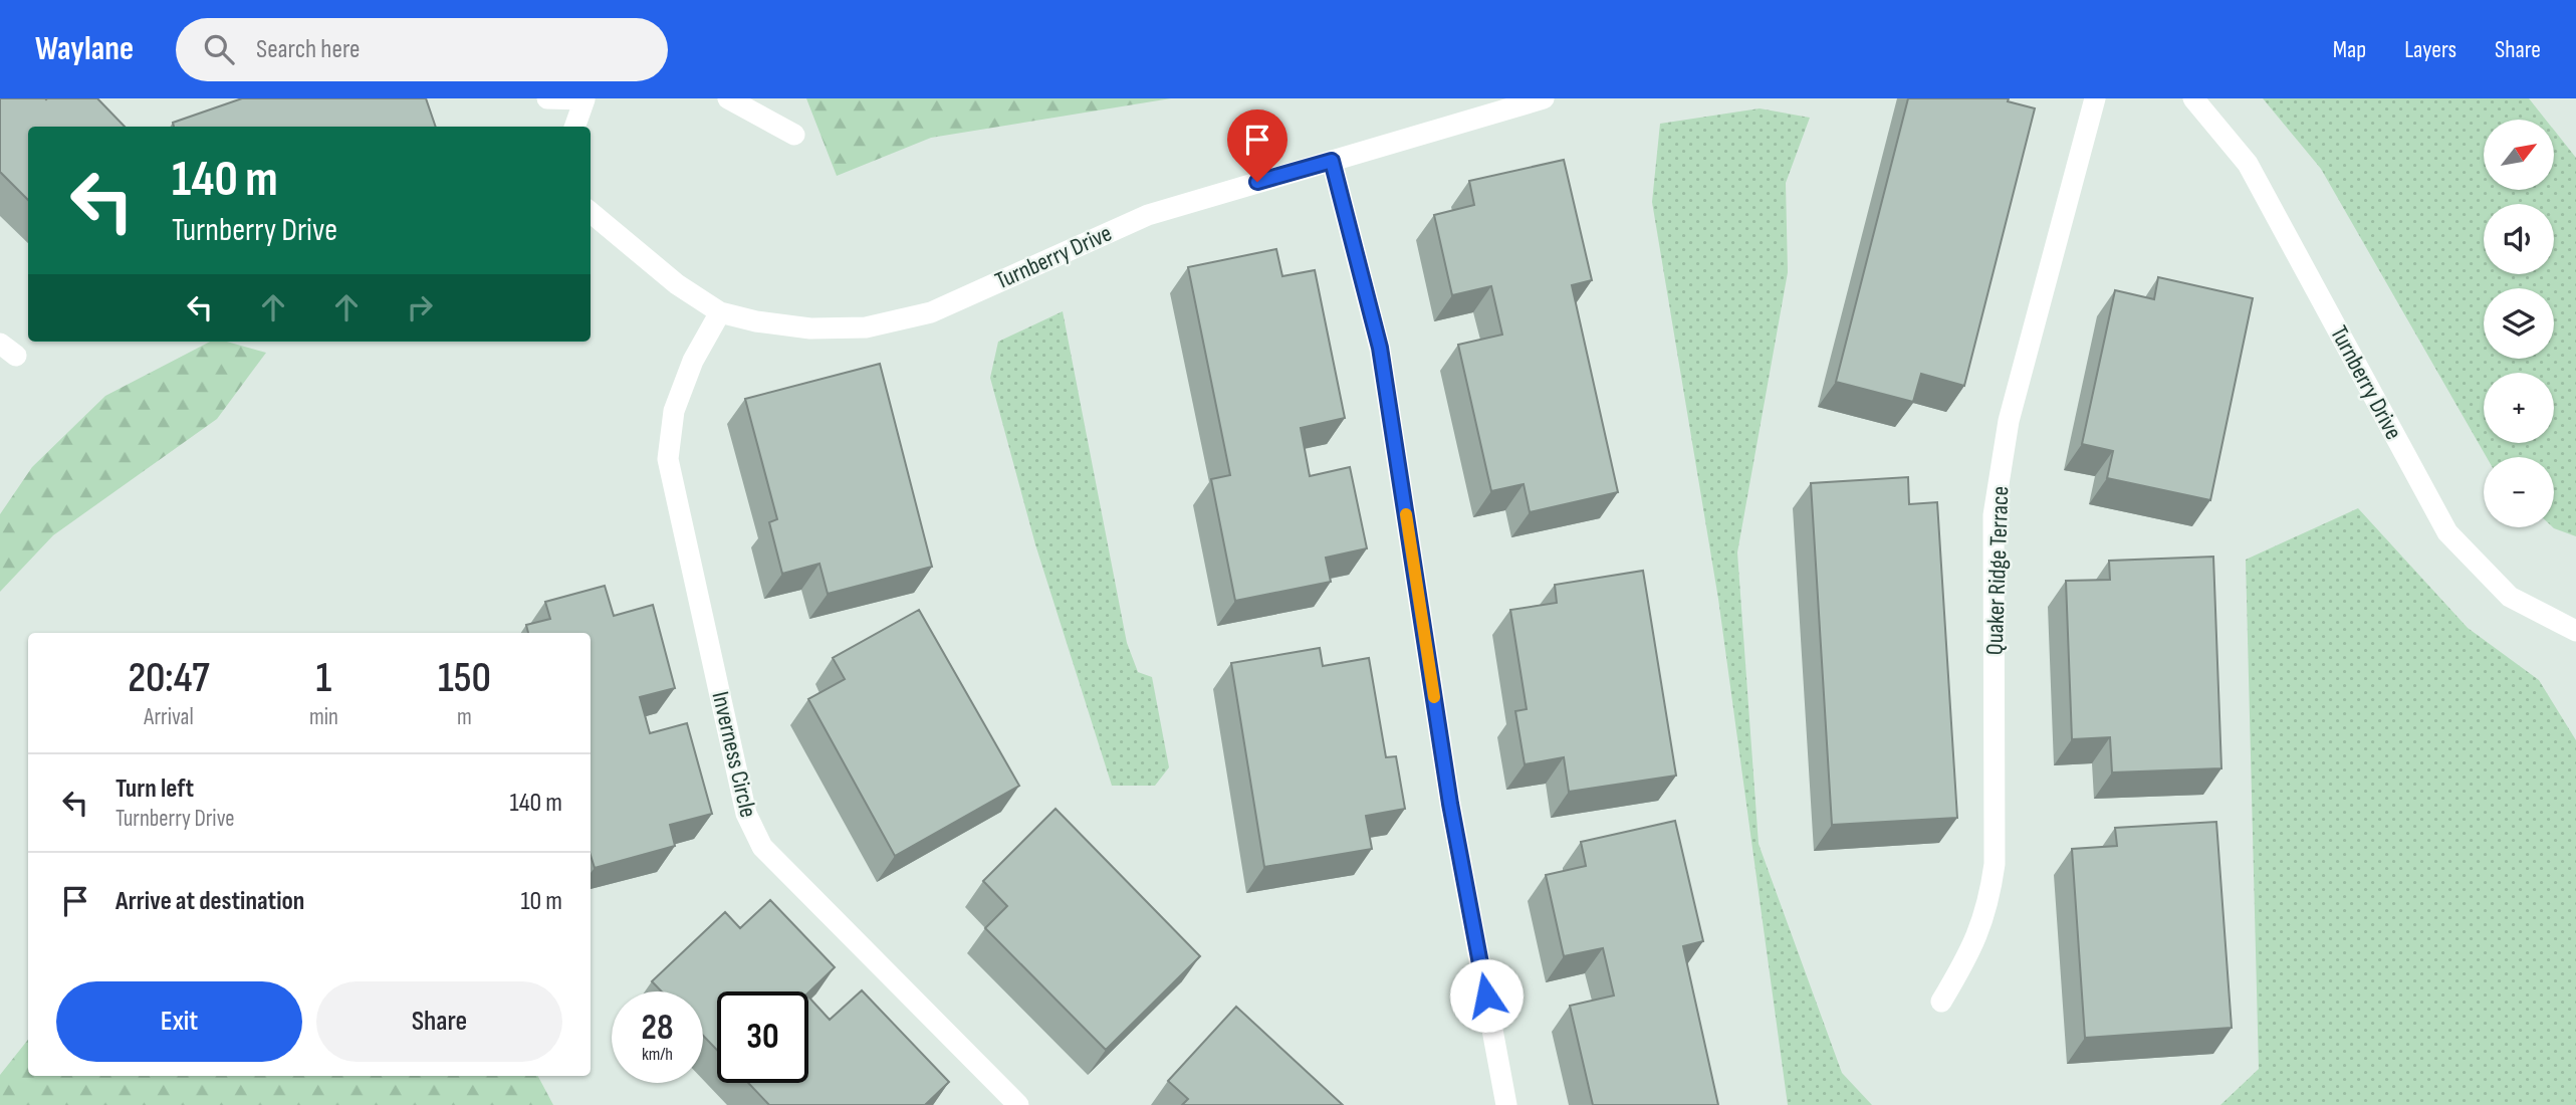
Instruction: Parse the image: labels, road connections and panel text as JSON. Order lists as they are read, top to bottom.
{
  "streets": {
    "street": ["Turnberry Drive", "Quaker Ridge Terrace", "Inverness Circle"]
  },
  "crossings": [
    ["Turnberry Drive", "Inverness Circle"]
  ],
  "north": "top right",
  "page": {
    "header": "Waylane",
    "search": "Search here",
    "nav": ["Map", "Layers", "Share"],
    "map_buttons": ["+", "−"],
    "turn": ["140 m", "Turnberry Drive"],
    "eta": [
      "20:47",
      "Arrival",
      "1",
      "min",
      "150",
      "m"
    ],
    "list": [
      {
        "name": "Turn left",
        "note": "Turnberry Drive",
        "value": "140 m"
      },
      {
        "name": "Arrive at destination",
        "value": "10 m"
      }
    ],
    "buttons": ["Exit", "Share"],
    "speed": "28 km/h",
    "limit": "30"
  }
}
